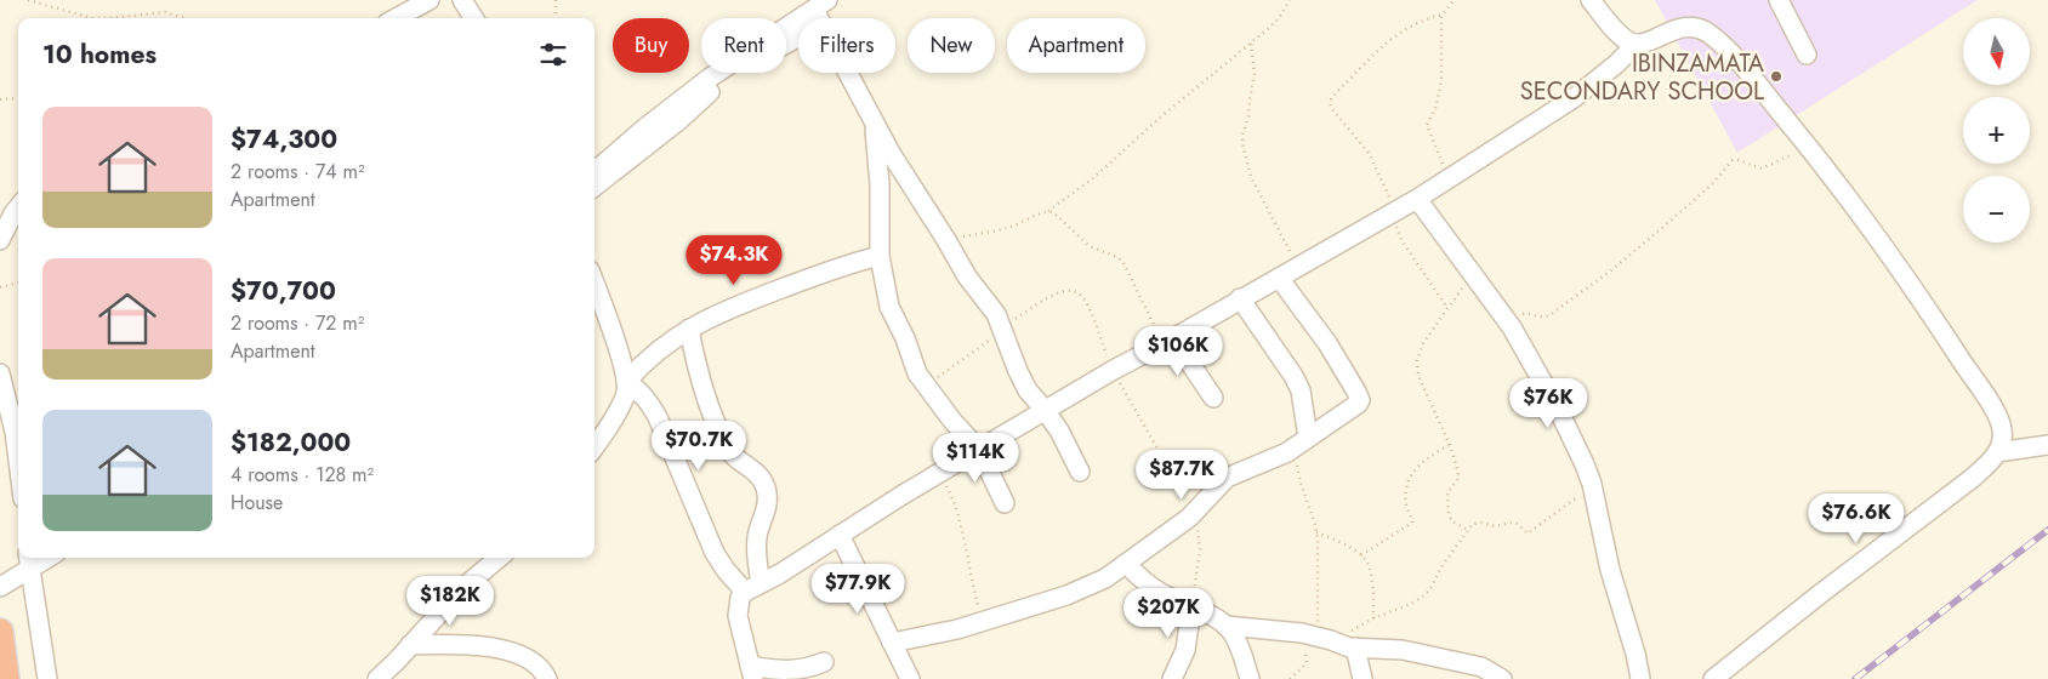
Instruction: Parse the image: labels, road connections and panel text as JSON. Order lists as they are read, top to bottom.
{
  "places": ["IBINZAMATA SECONDARY SCHOOL"],
  "north": "bottom",
  "page": {
    "map_buttons": ["+", "−"],
    "chip": [
      "Buy",
      "Rent",
      "Filters",
      "New",
      "Apartment"
    ],
    "heading": "10 homes",
    "list": [
      {
        "name": "$74,300",
        "note": "2 rooms · 74 m² · Apartment"
      },
      {
        "name": "$70,700",
        "note": "2 rooms · 72 m² · Apartment"
      },
      {
        "name": "$182,000",
        "note": "4 rooms · 128 m² · House"
      }
    ],
    "price": [
      "$74.3K",
      "$106K",
      "$76K",
      "$70.7K",
      "$114K",
      "$87.7K",
      "$76.6K",
      "$77.9K",
      "$182K",
      "$207K"
    ]
  }
}
